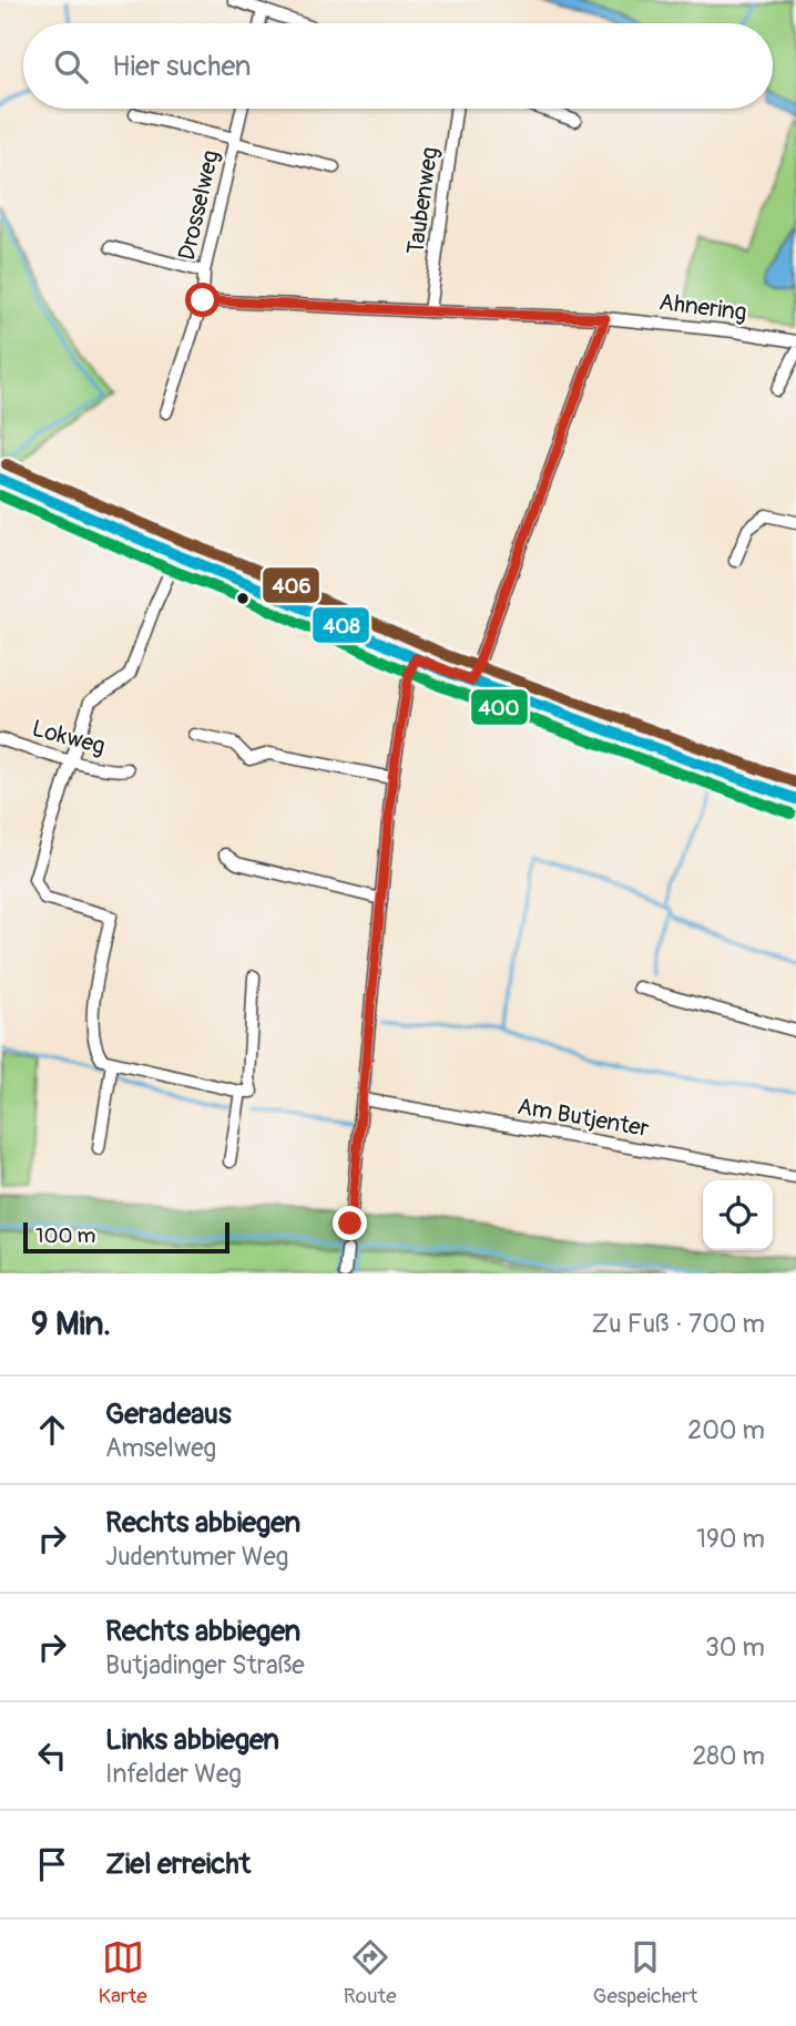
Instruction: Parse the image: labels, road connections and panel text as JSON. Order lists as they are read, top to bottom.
{
  "streets": {
    "street": [
      "Taubenweg",
      "Drosselweg",
      "Ahnering",
      "Lokweg",
      "Am Butjenter"
    ]
  },
  "crossings": [
    ["Taubenweg", "Ahnering"],
    ["Drosselweg", "Ahnering"]
  ],
  "lines": ["transit line 406", "transit line 408", "transit line 400"],
  "scale_bar": "100 m",
  "page": {
    "search": "Hier suchen",
    "scale": "100 m",
    "heading": ["9 Min.", "Zu Fuß · 700 m"],
    "list": [
      ["Geradeaus", "Amselweg", "200 m"],
      ["Rechts abbiegen", "Judentumer Weg", "190 m"],
      ["Rechts abbiegen", "Butjadinger Straße", "30 m"],
      ["Links abbiegen", "Infelder Weg", "280 m"],
      "Ziel erreicht"
    ],
    "nav": ["Karte", "Route", "Gespeichert"]
  }
}
